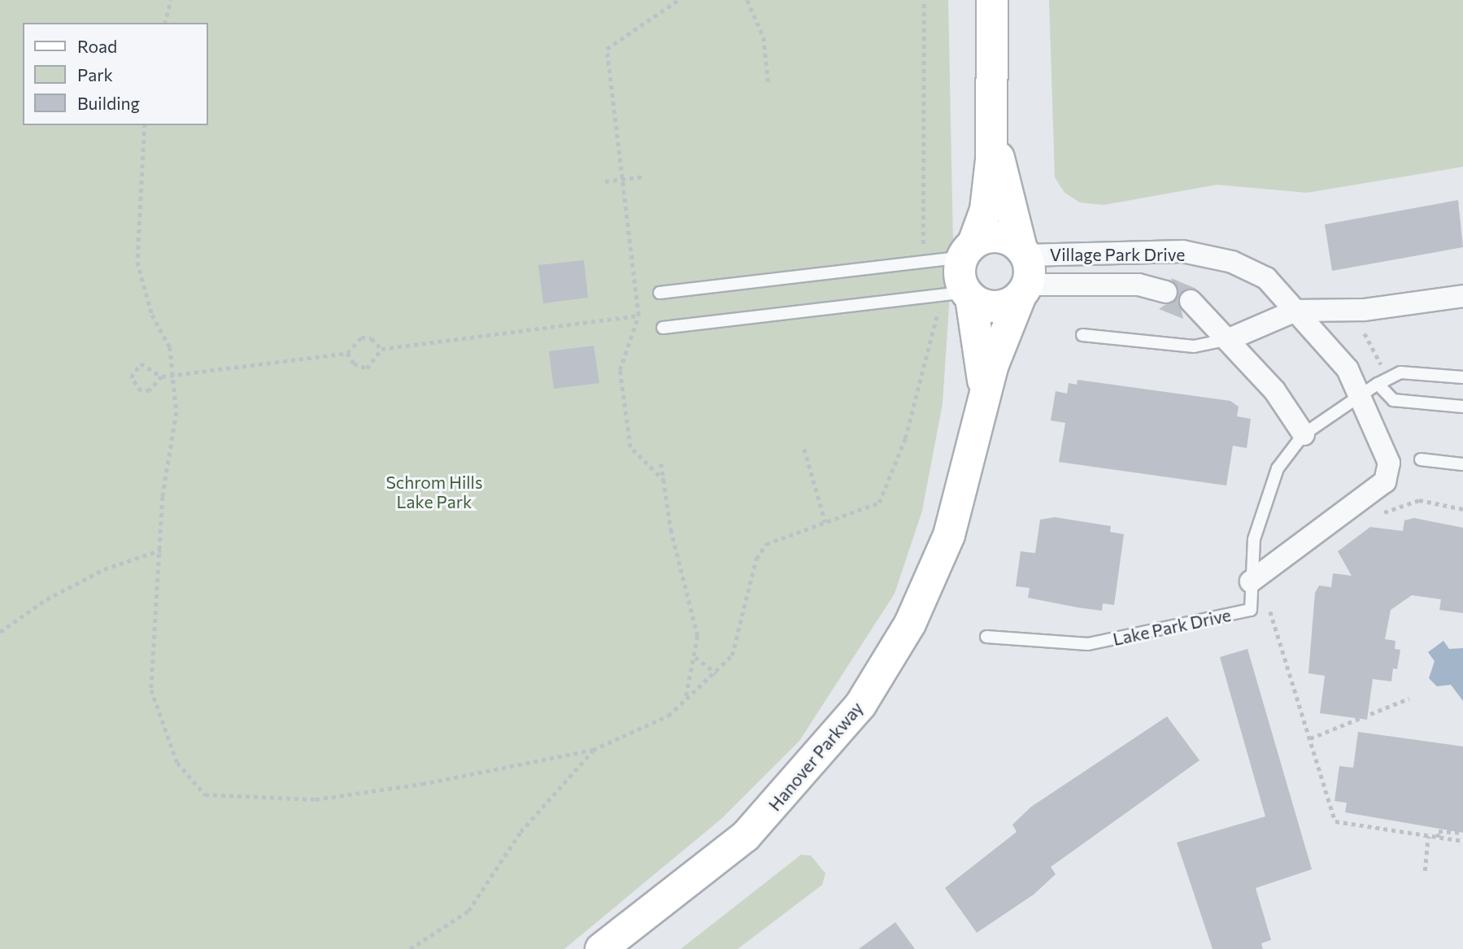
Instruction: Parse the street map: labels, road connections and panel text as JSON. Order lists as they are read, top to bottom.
{
  "streets": {
    "street": ["Village Park Drive", "Hanover Parkway"],
    "lane": ["Lake Park Drive"]
  },
  "crossings": [
    ["Village Park Drive", "Lake Park Drive"],
    ["Village Park Drive", "Hanover Parkway"]
  ],
  "parks": ["Schrom Hills Lake Park"],
  "legend": ["Road", "Park", "Building"]
}
